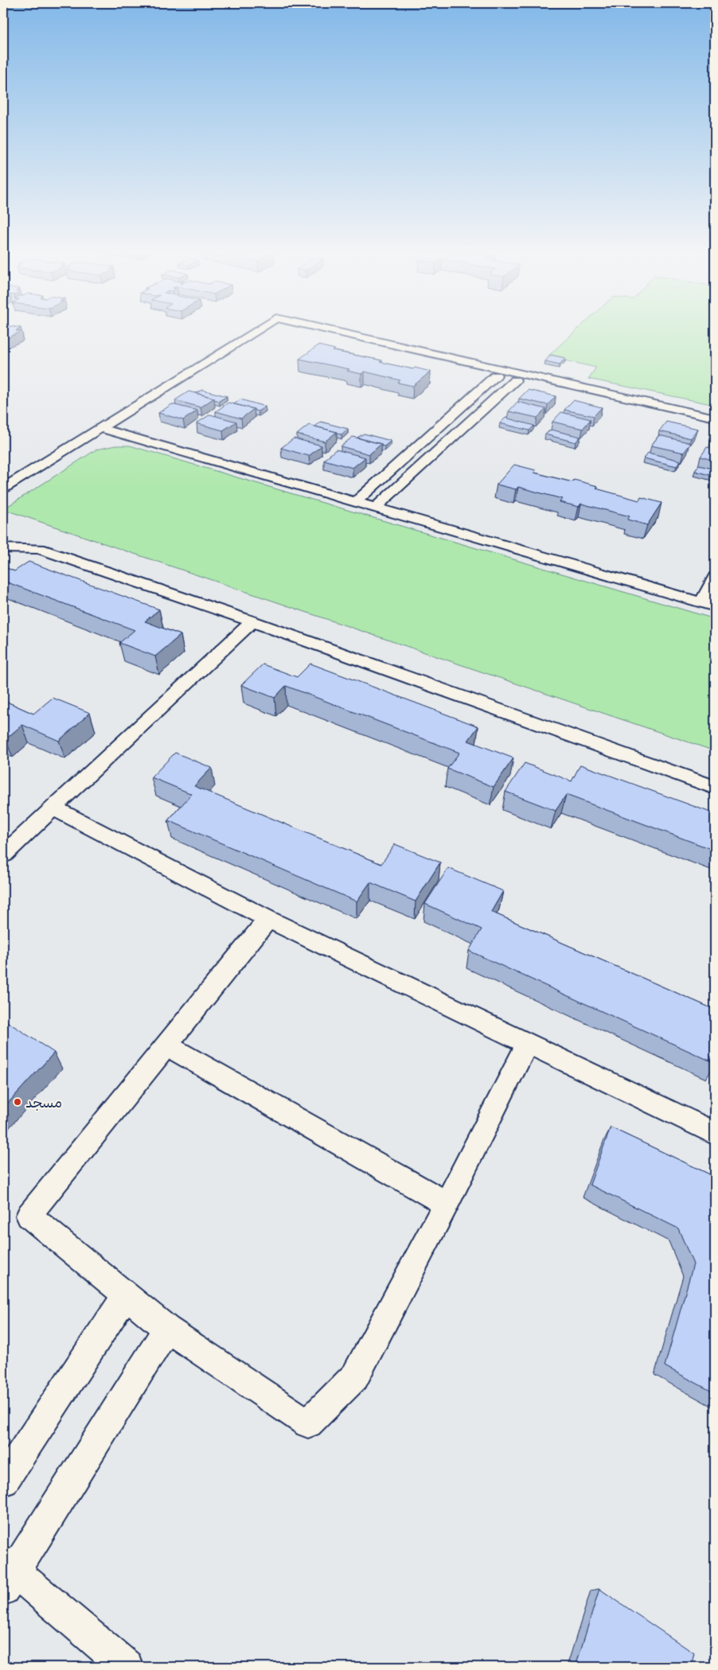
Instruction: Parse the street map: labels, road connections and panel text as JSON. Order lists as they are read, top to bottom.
{
  "places": ["مسجد"]
}
